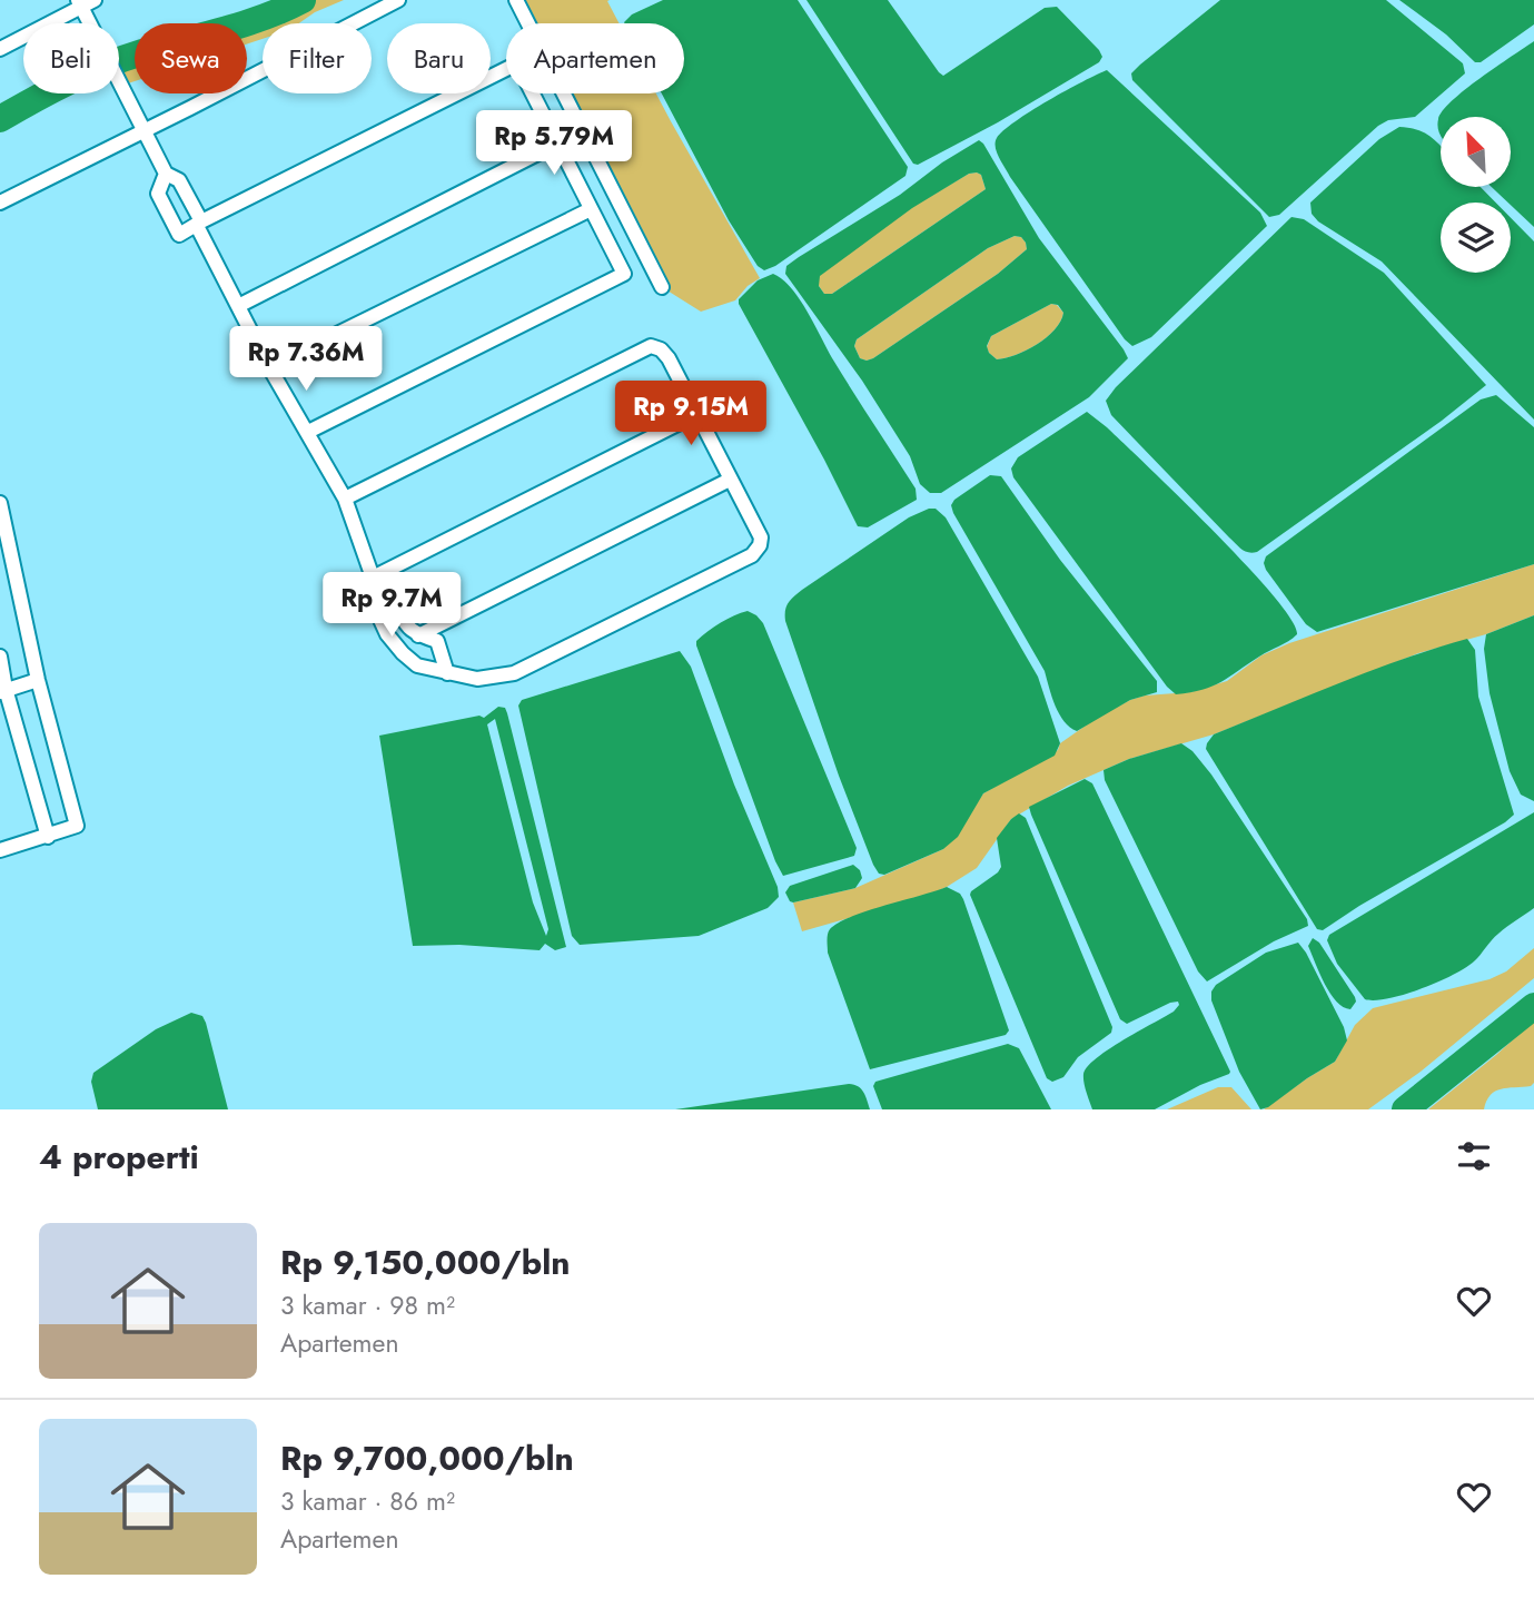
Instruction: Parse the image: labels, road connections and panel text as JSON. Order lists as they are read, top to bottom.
{
  "north": "top left",
  "page": {
    "chip": [
      "Beli",
      "Sewa",
      "Filter",
      "Baru",
      "Apartemen"
    ],
    "price": [
      "Rp 5.79M",
      "Rp 7.36M",
      "Rp 9.15M",
      "Rp 9.7M"
    ],
    "heading": "4 properti",
    "list": [
      {
        "name": "Rp 9,150,000/bln",
        "note": "3 kamar · 98 m² · Apartemen"
      },
      {
        "name": "Rp 9,700,000/bln",
        "note": "3 kamar · 86 m² · Apartemen"
      }
    ]
  }
}
